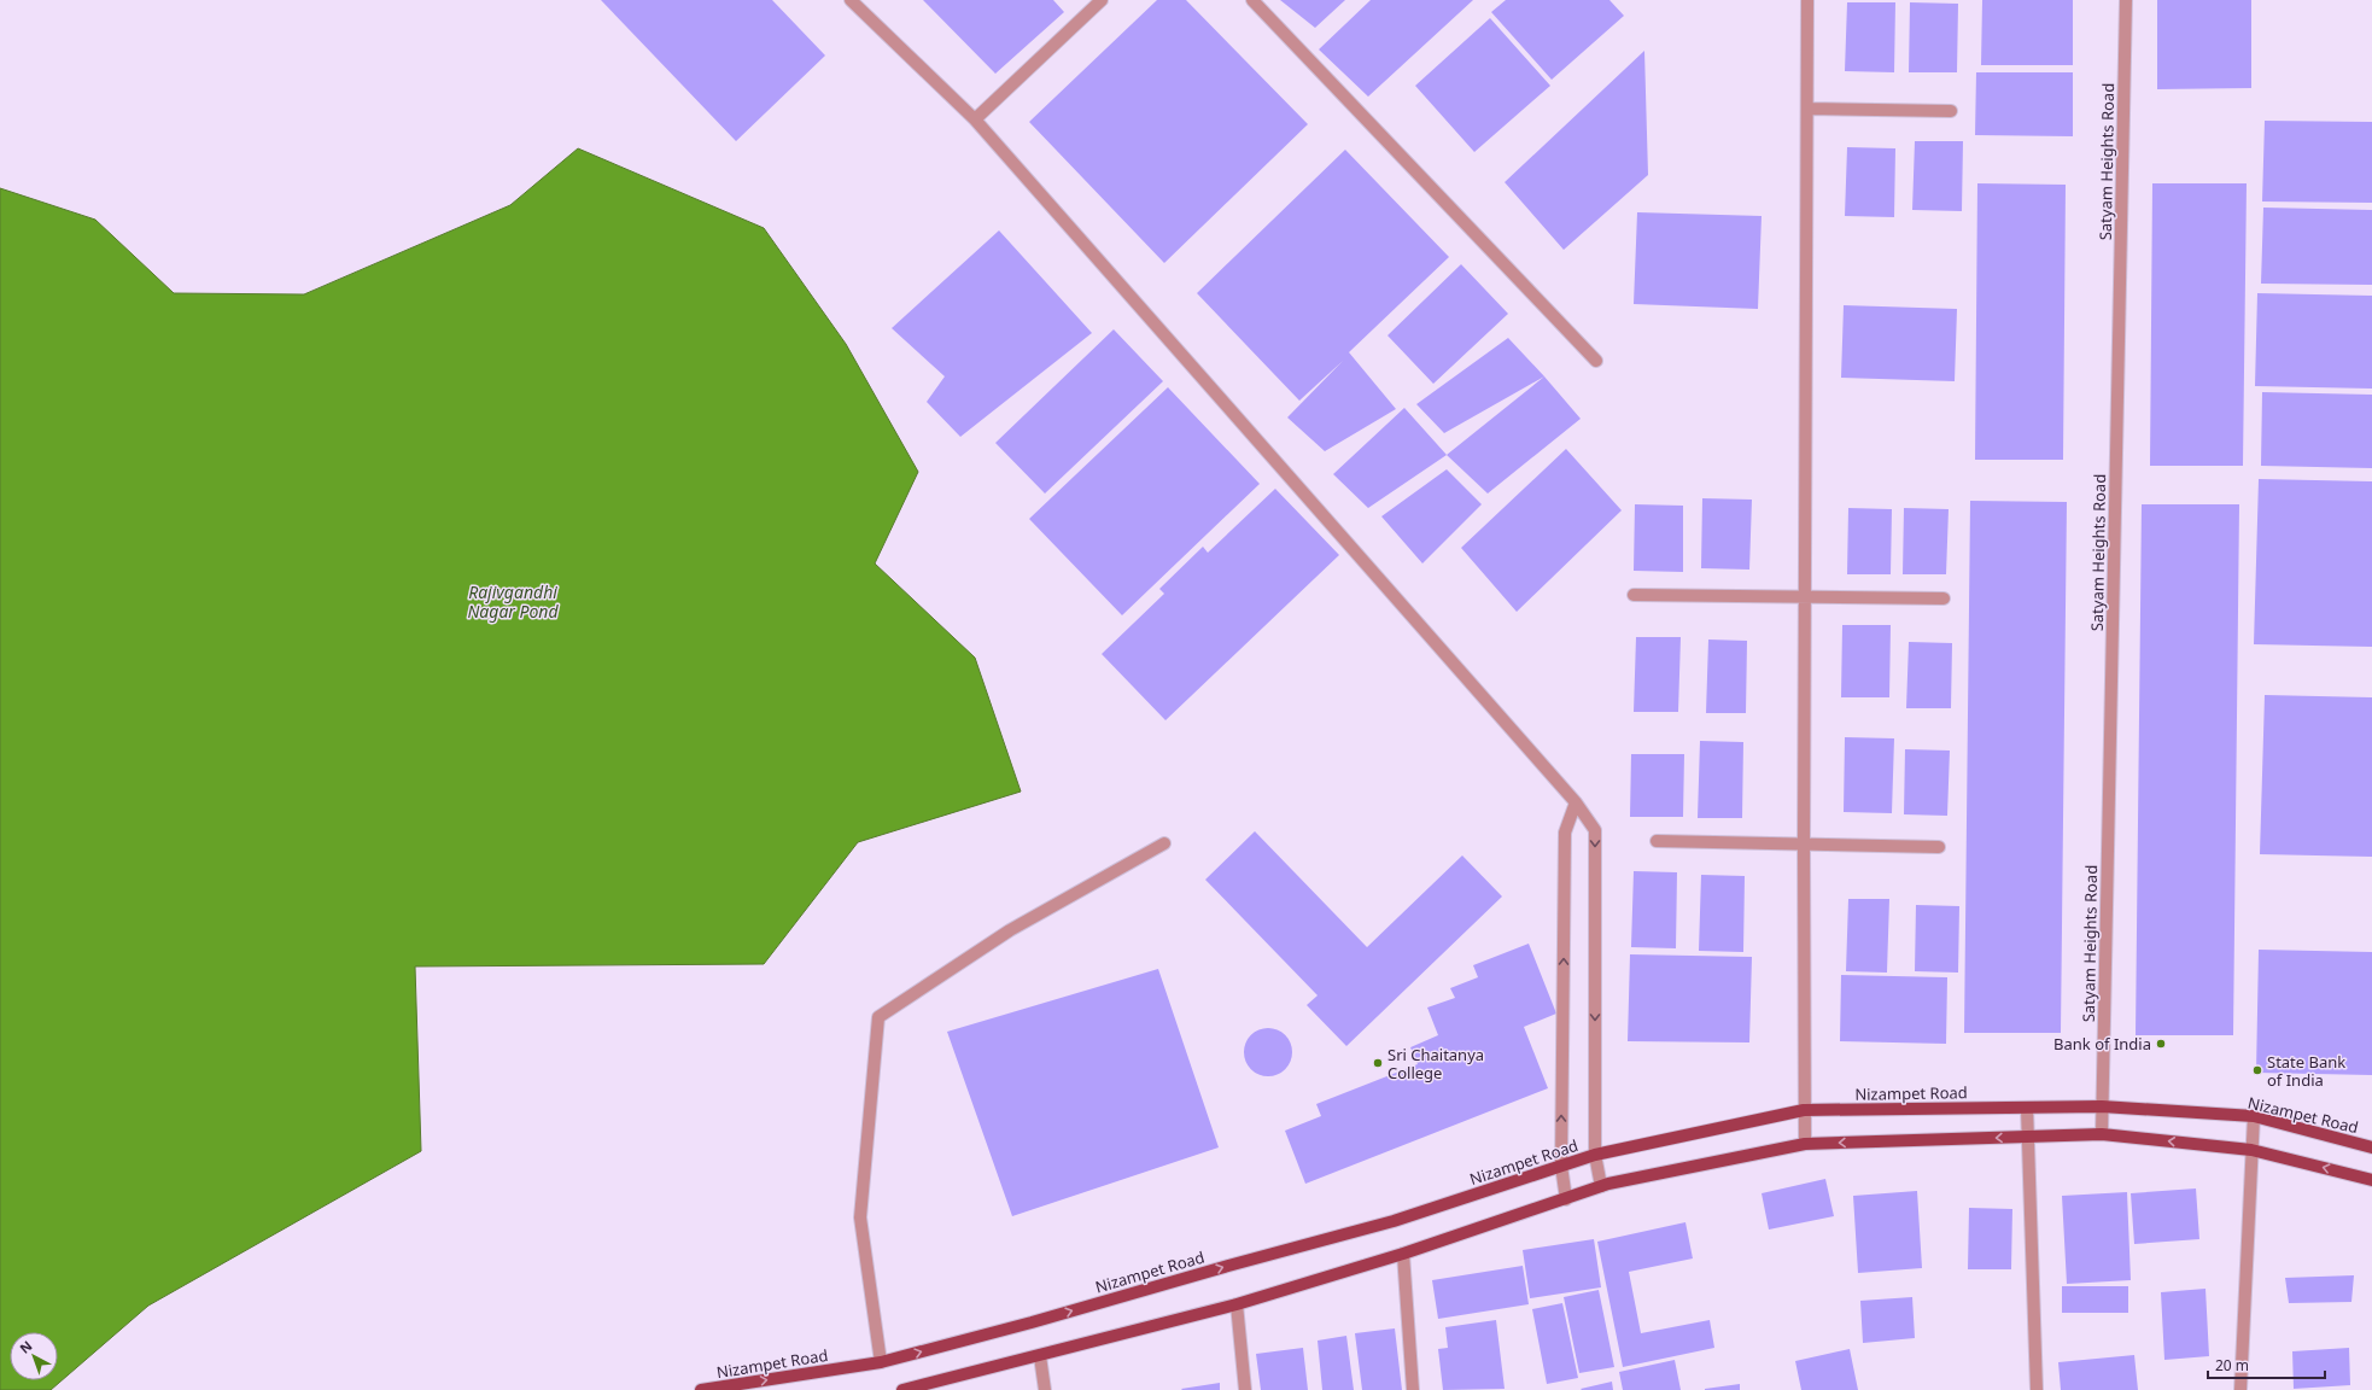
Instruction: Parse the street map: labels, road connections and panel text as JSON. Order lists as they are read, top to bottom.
{
  "streets": {
    "main road": ["Nizampet Road"],
    "street": ["Satyam Heights Road"]
  },
  "crossings": [
    ["Satyam Heights Road", "Nizampet Road"]
  ],
  "water": ["Rajivgandhi Nagar Pond"],
  "places": ["Bank of India", "Sri Chaitanya College", "State Bank of India"],
  "scale_bar": "20 m",
  "north": "top left"
}
